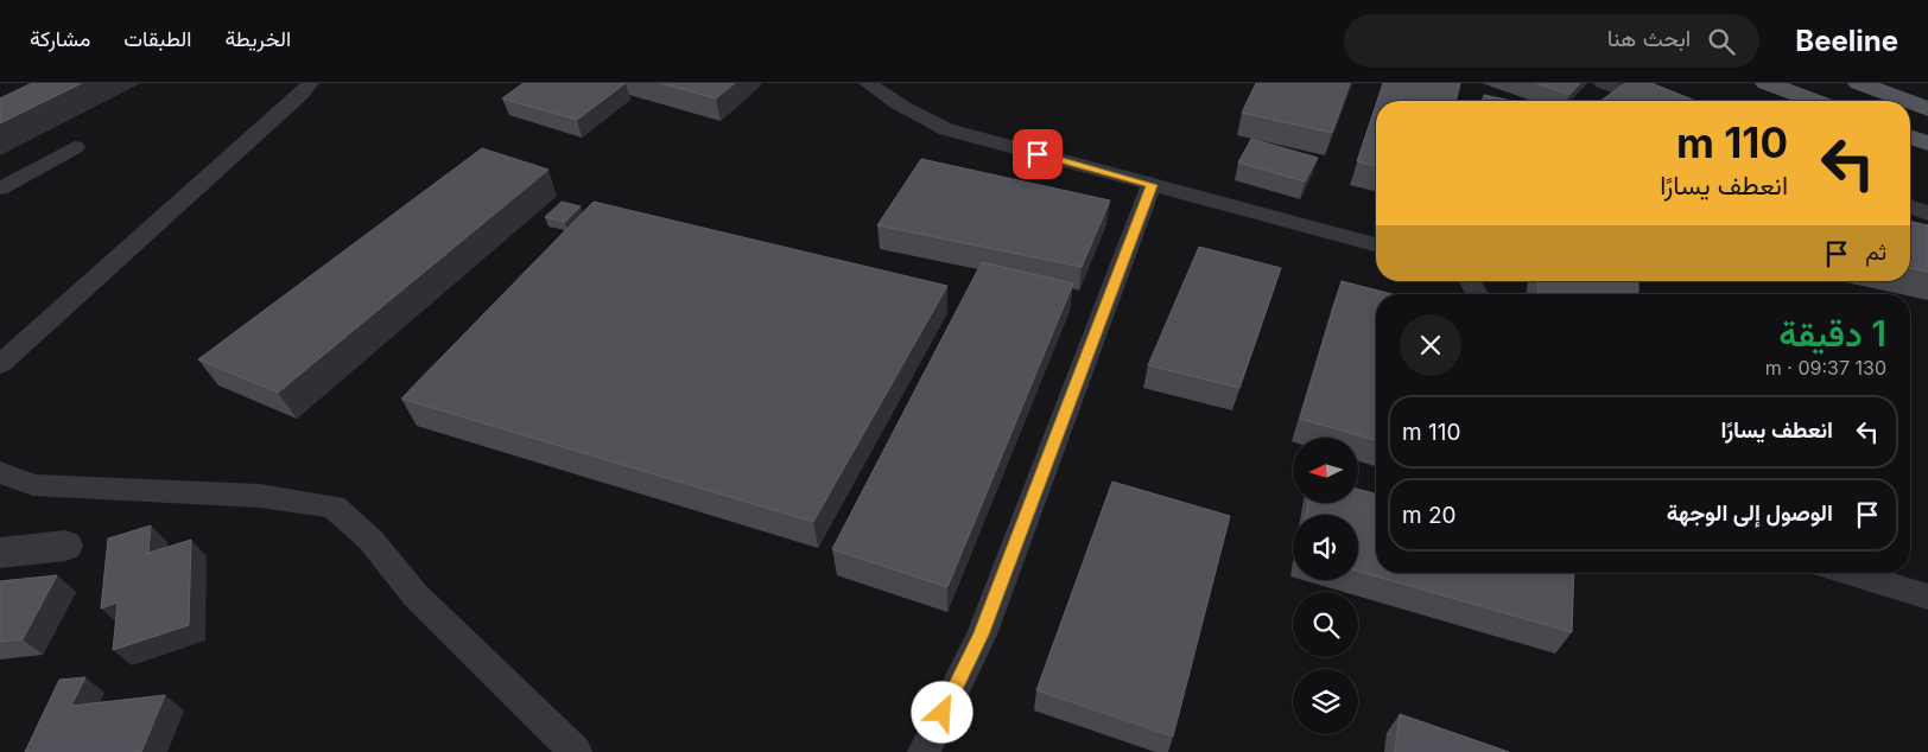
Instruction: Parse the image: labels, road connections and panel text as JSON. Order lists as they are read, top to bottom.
{
  "north": "left",
  "page": {
    "header": "Beeline",
    "search": "ابحث هنا",
    "nav": ["الخريطة", "الطبقات", "مشاركة"],
    "turn": ["110 m", "انعطف يسارًا"],
    "then": "ثم",
    "heading": ["1 دقيقة", "130 m · 09:37"],
    "list": [
      {
        "name": "انعطف يسارًا",
        "value": "110 m"
      },
      {
        "name": "الوصول إلى الوجهة",
        "value": "20 m"
      }
    ]
  }
}
